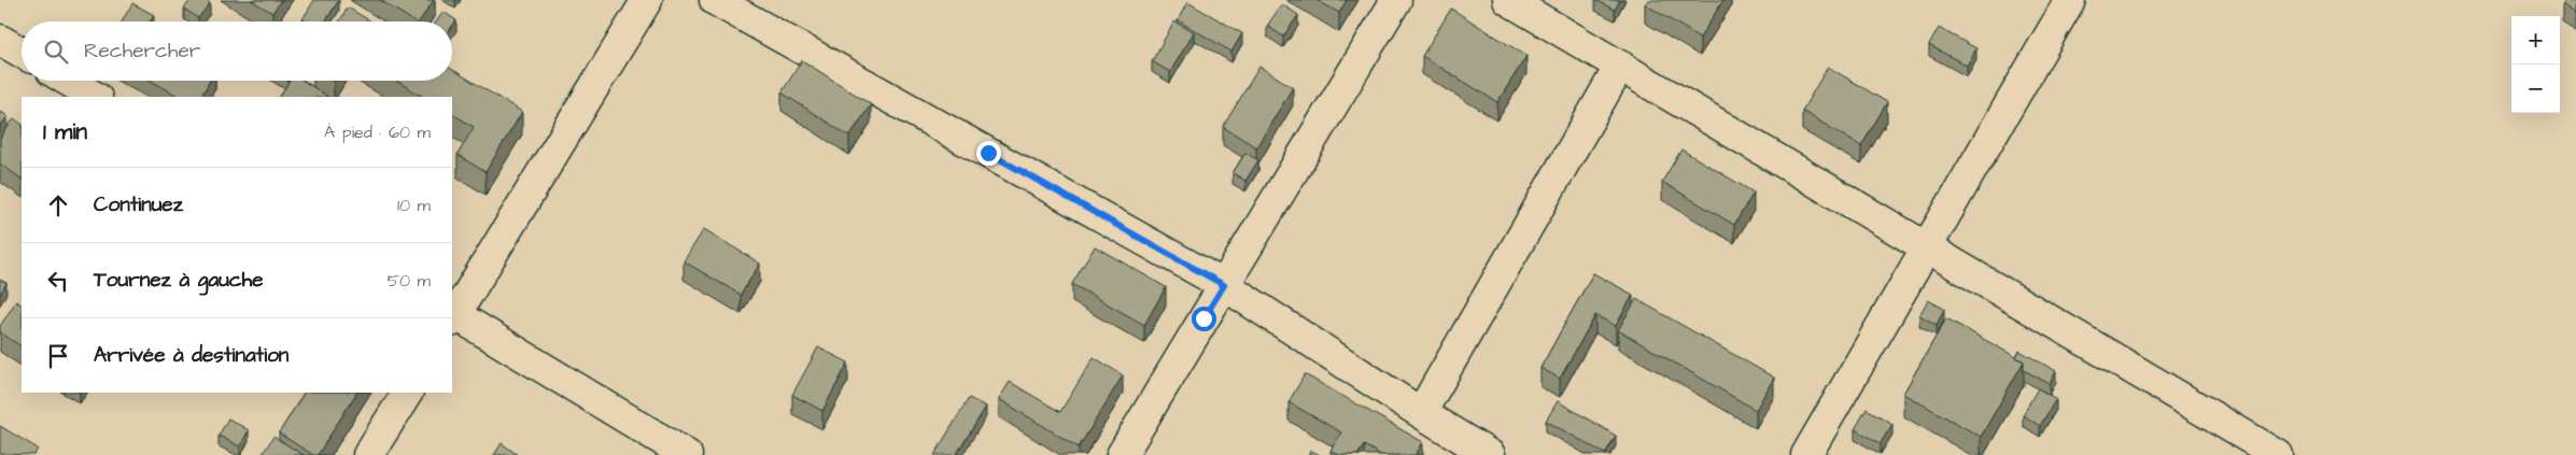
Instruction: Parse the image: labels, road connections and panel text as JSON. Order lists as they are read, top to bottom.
{
  "page": {
    "map_buttons": ["+", "−"],
    "search": "Rechercher",
    "heading": ["1 min", "À pied · 60 m"],
    "list": [
      ["Continuez", "10 m"],
      ["Tournez à gauche", "50 m"],
      "Arrivée à destination"
    ]
  }
}
